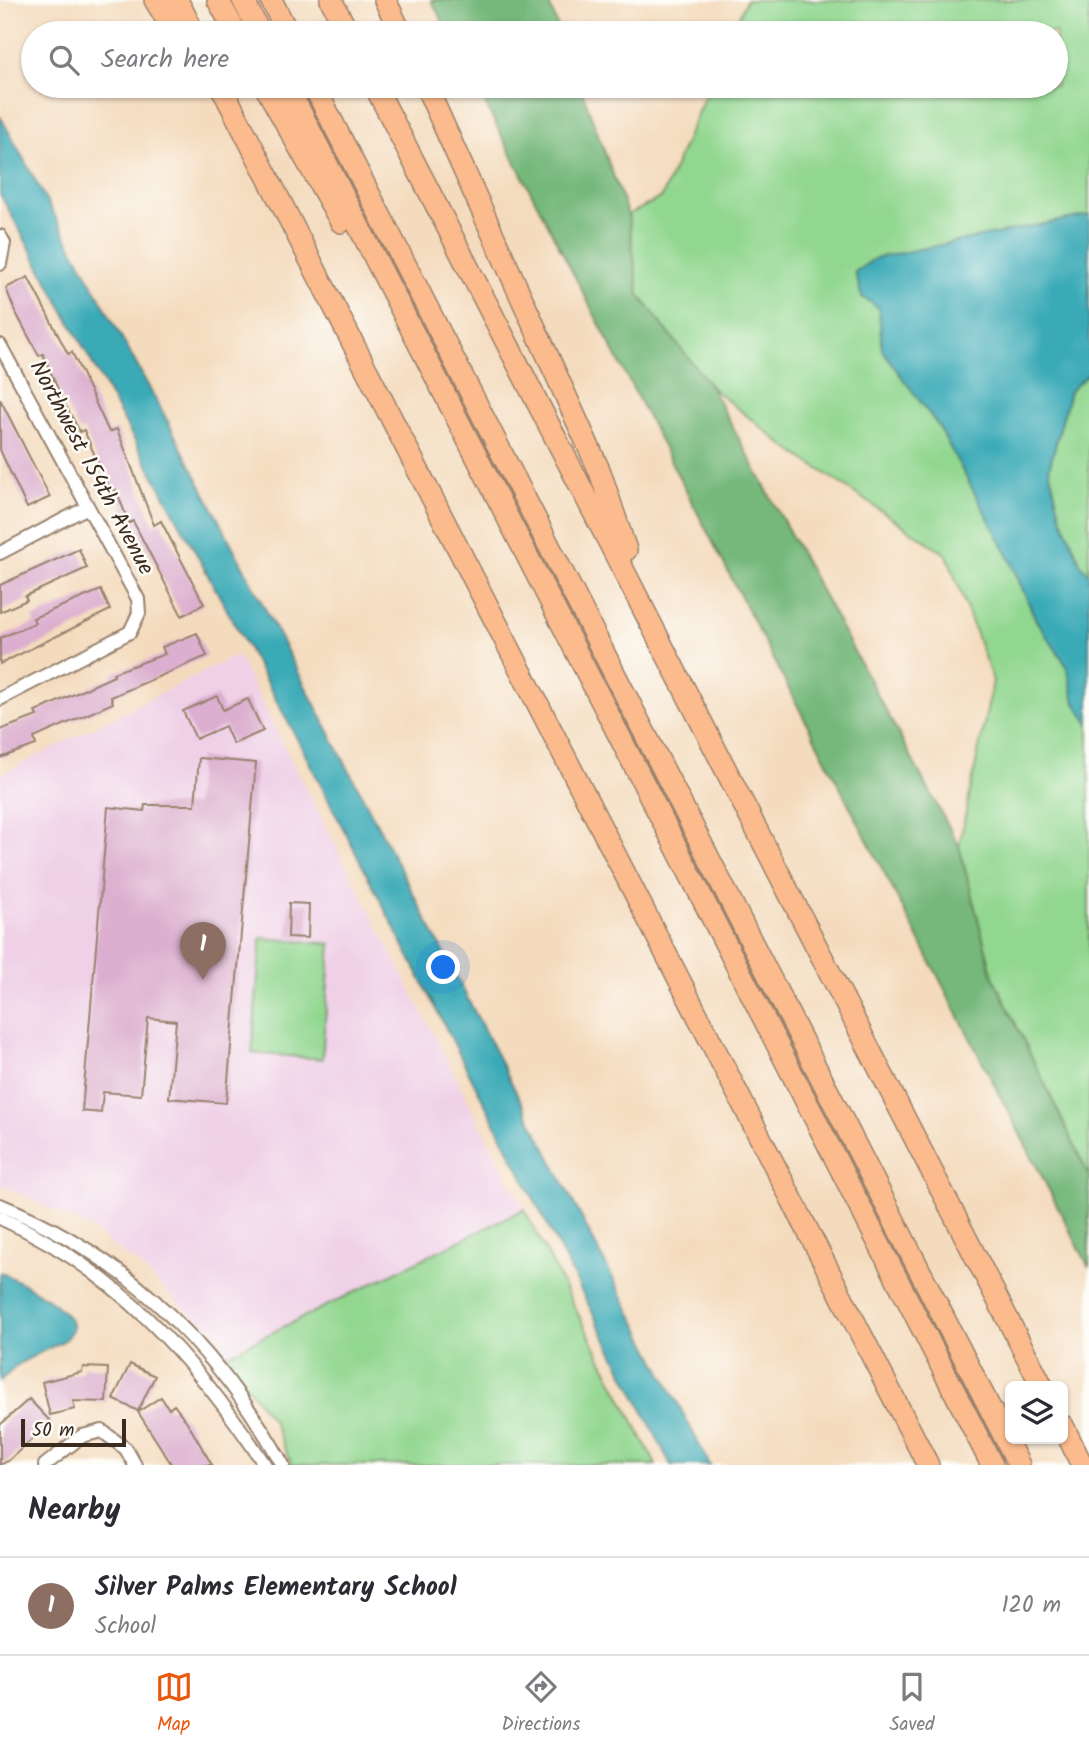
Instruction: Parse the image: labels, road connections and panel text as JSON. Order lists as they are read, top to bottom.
{
  "streets": {
    "street": ["Northwest 154th Avenue"]
  },
  "scale_bar": "50 m",
  "page": {
    "search": "Search here",
    "pins": "1",
    "scale": "50 m",
    "heading": "Nearby",
    "list": [
      {
        "mark": "1",
        "name": "Silver Palms Elementary School",
        "note": "School",
        "value": "120 m"
      }
    ],
    "nav": ["Map", "Directions", "Saved"]
  }
}
